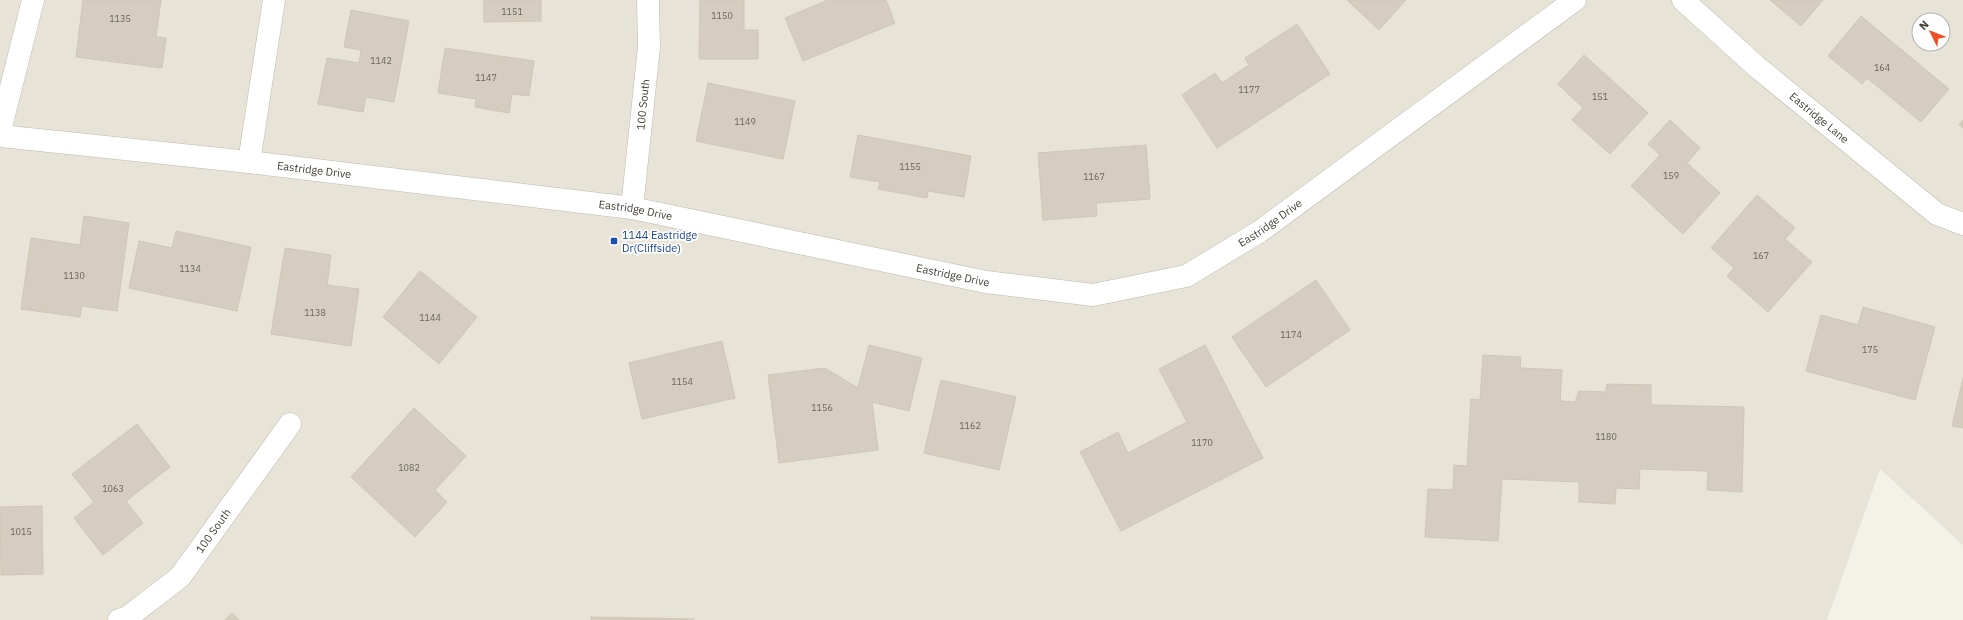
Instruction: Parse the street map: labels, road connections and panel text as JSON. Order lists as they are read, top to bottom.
{
  "streets": {
    "street": ["100 South", "Eastridge Lane", "Eastridge Drive"]
  },
  "crossings": [
    ["100 South", "Eastridge Drive"]
  ],
  "places": {
    "transit": ["1144 Eastridge Dr(Cliffside)"]
  },
  "house_numbers": [
    "1151",
    "1150",
    "1135",
    "1142",
    "164",
    "1147",
    "1177",
    "151",
    "1149",
    "1155",
    "159",
    "1167",
    "167",
    "1134",
    "1130",
    "1138",
    "1144",
    "1174",
    "175",
    "1154",
    "1156",
    "1162",
    "1180",
    "1170",
    "1082",
    "1063",
    "1015"
  ],
  "north": "top left"
}
